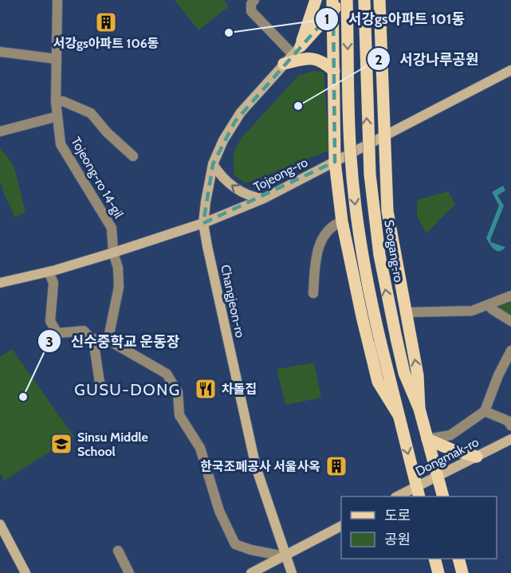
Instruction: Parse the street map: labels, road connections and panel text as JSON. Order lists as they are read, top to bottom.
{
  "streets": {
    "main road": [
      "Tojeong-ro",
      "Seogang-ro",
      "Changjeon-ro",
      "Dongmak-ro"
    ],
    "street": ["Tojeong-ro 14-gil"]
  },
  "crossings": [
    ["Tojeong-ro", "Tojeong-ro 14-gil"],
    ["Tojeong-ro", "Changjeon-ro"],
    ["Seogang-ro", "Dongmak-ro"]
  ],
  "districts": ["GUSU-DONG"],
  "places": {
    "building": ["서강gs아파트 106동", "한국조폐공사 서울사옥"],
    "other": ["서강gs아파트 101동", "서강나루공원", "신수중학교 운동장"],
    "restaurant": ["차돌집"],
    "school or university": ["Sinsu Middle School"]
  },
  "legend": ["도로", "공원"]
}
